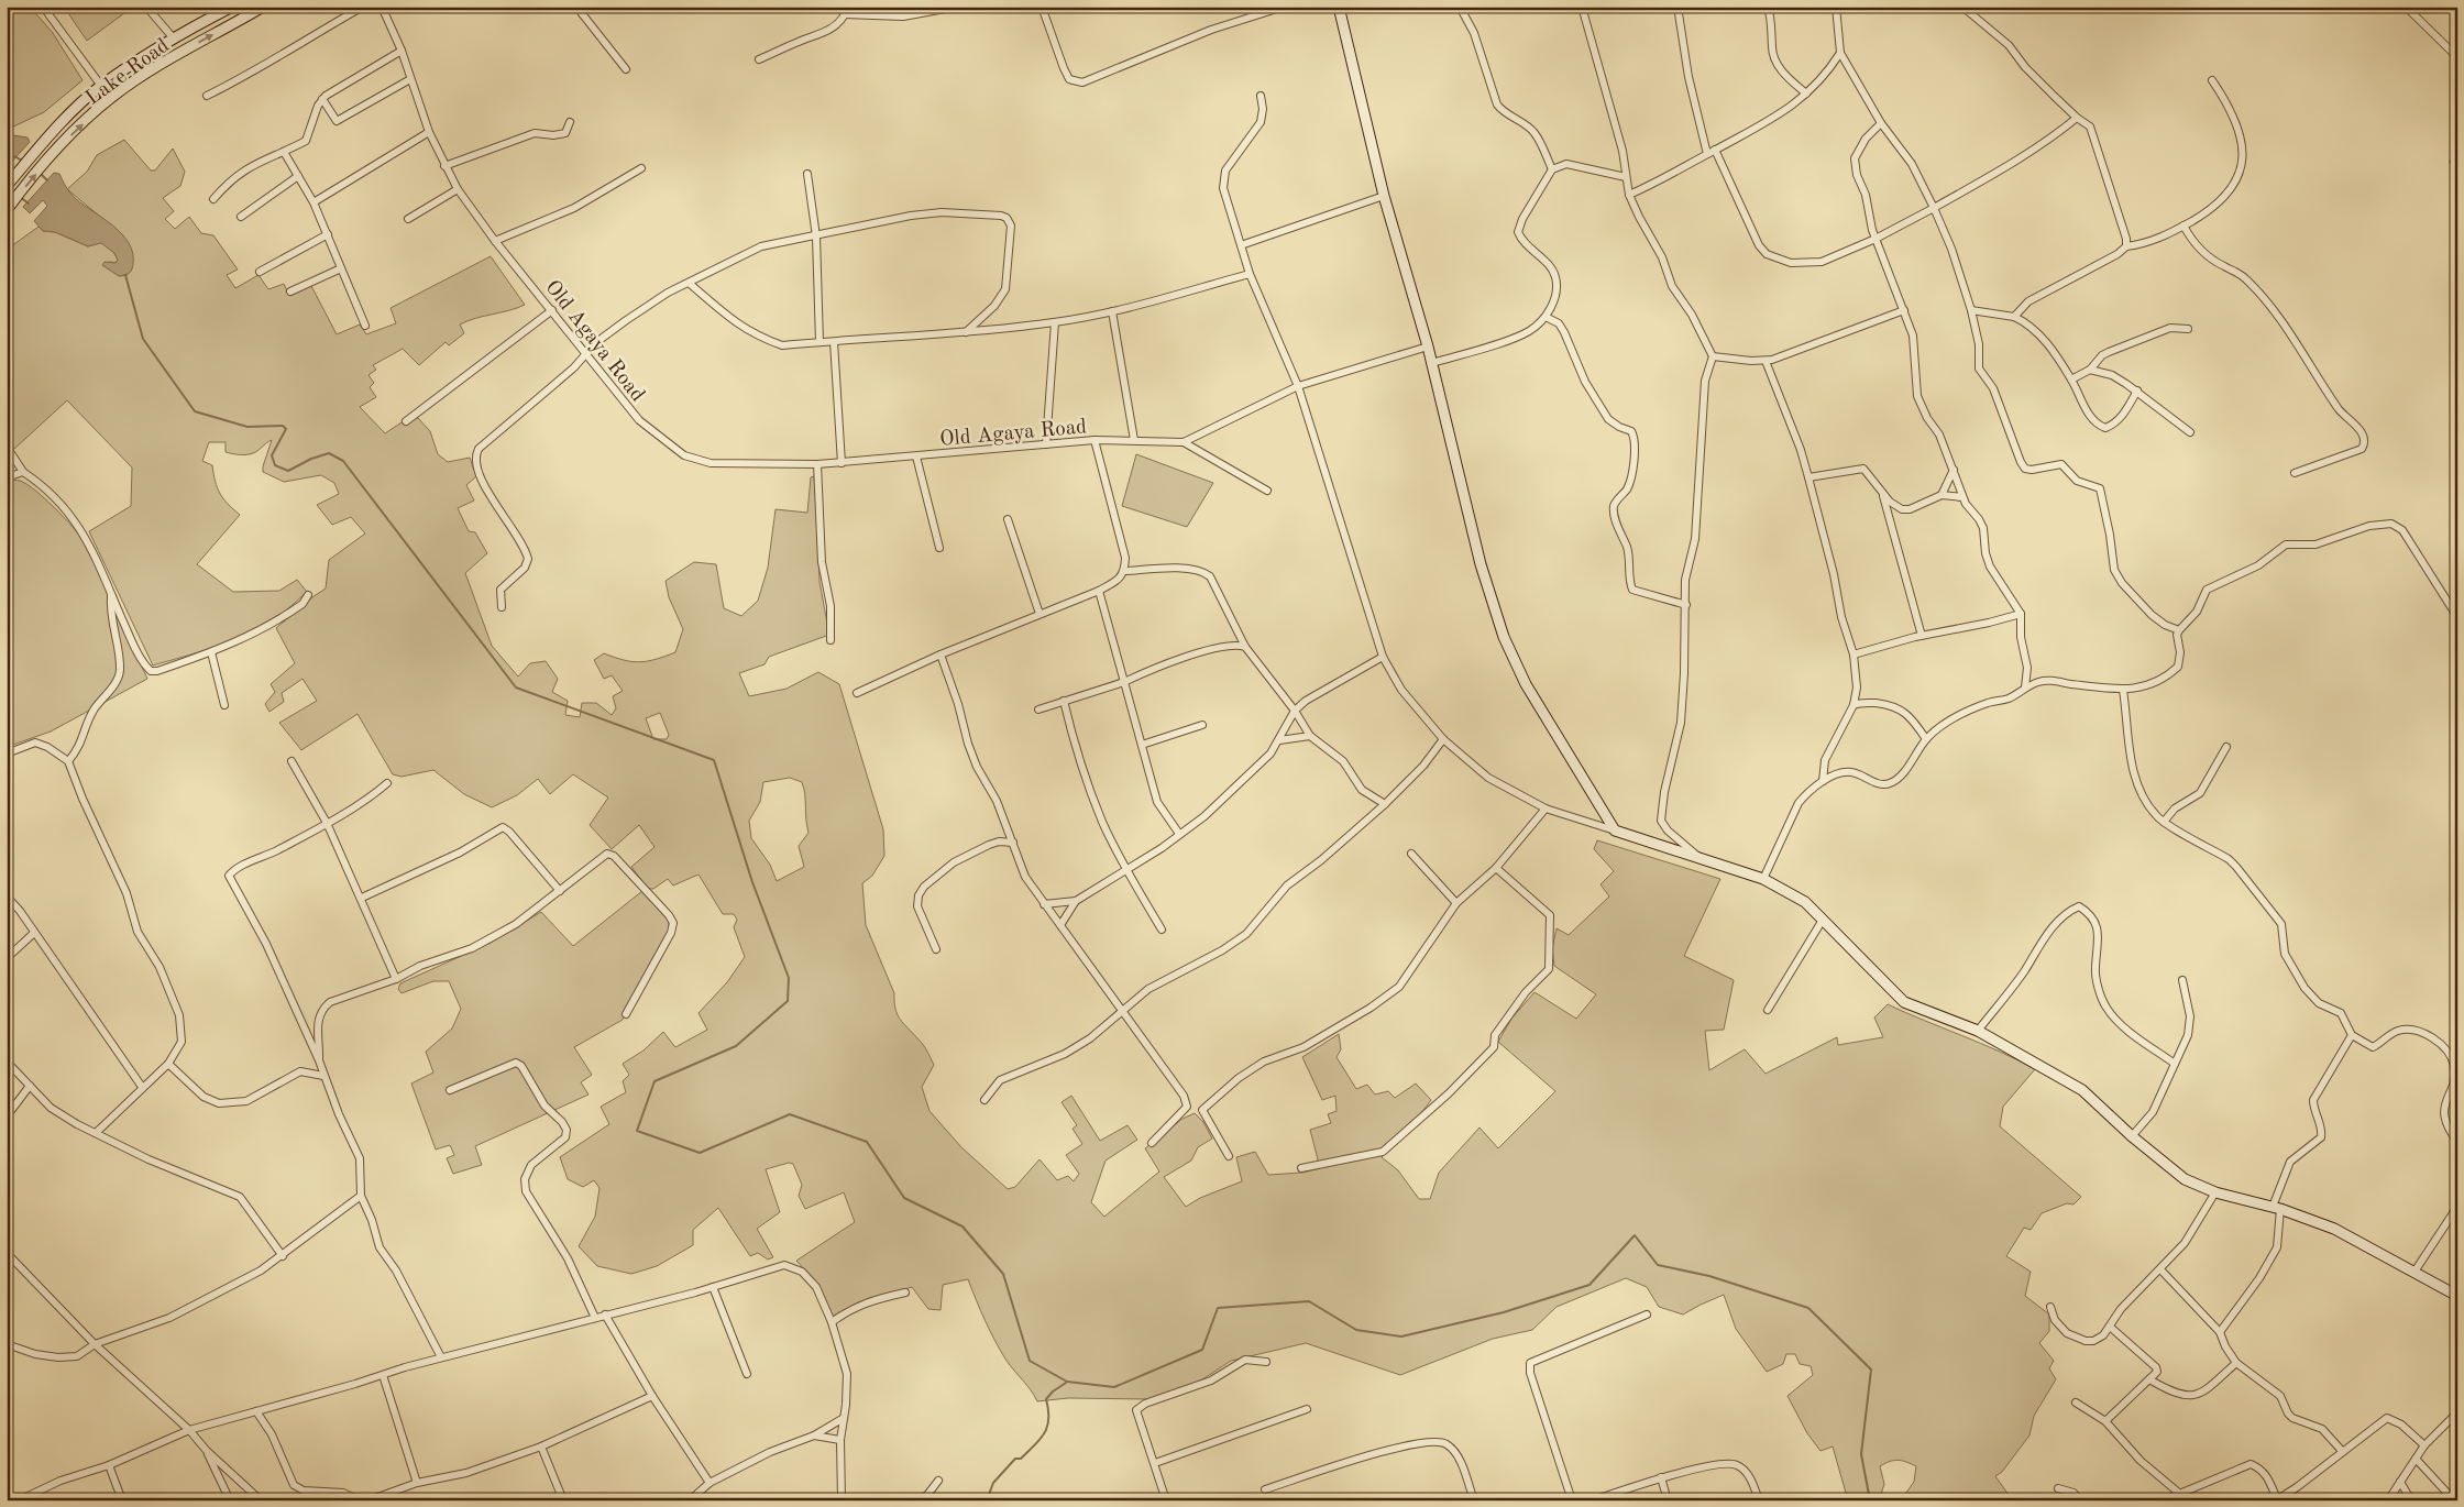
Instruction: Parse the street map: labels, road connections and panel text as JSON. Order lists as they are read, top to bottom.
{
  "streets": {
    "street": ["Lake Road", "Old Agaya Road"]
  }
}
